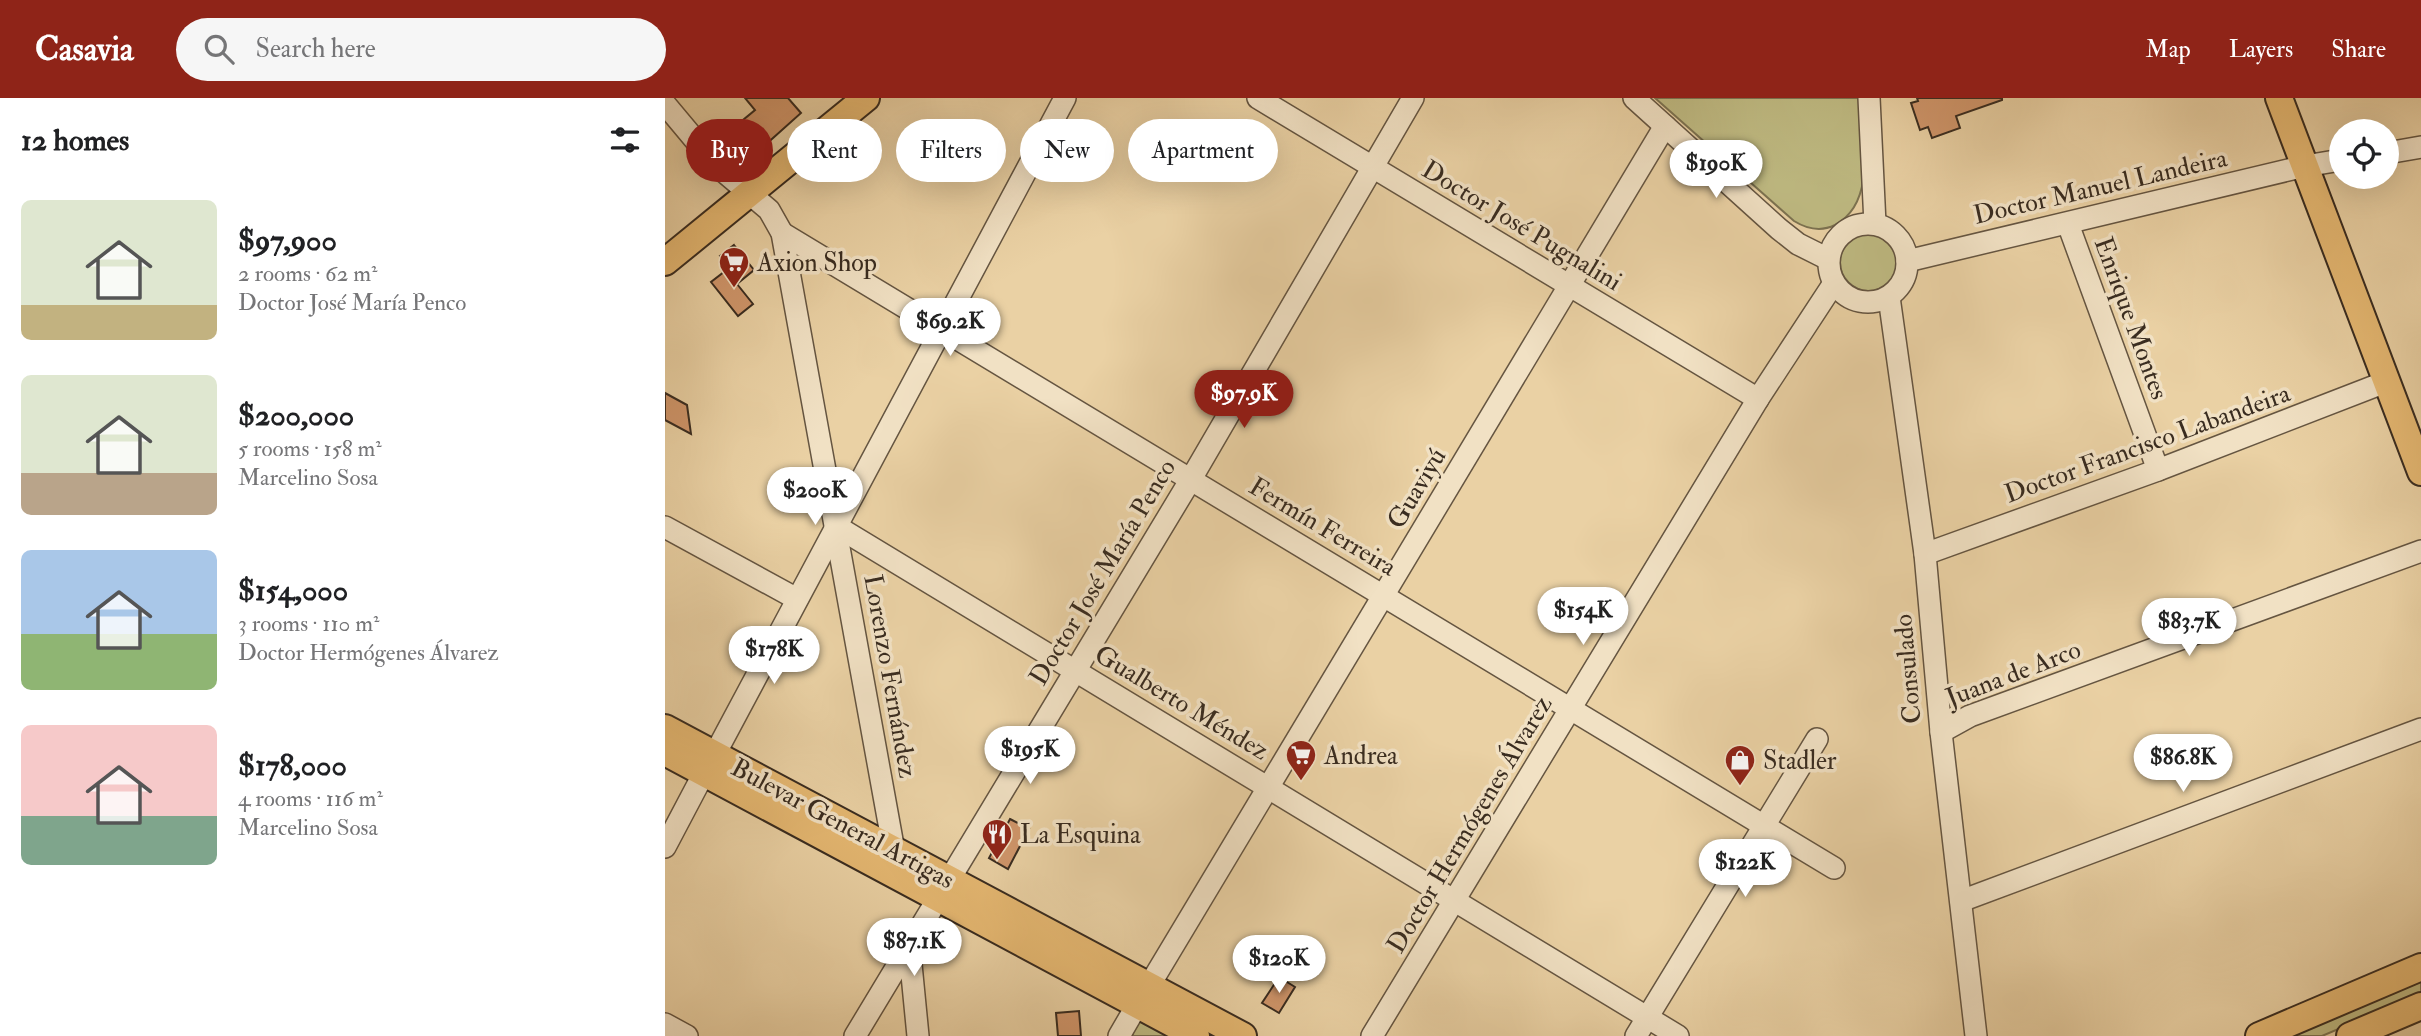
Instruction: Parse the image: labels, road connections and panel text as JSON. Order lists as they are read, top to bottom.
{
  "streets": {
    "main road": ["Bulevar General Artigas"],
    "street": [
      "Doctor Manuel Landeira",
      "Doctor José Pugnalini",
      "Enrique Montes",
      "Doctor Francisco Labandeira",
      "Guaviyú",
      "Fermín Ferreira",
      "Doctor José María Penco",
      "Consulado",
      "Juana de Arco",
      "Lorenzo Fernández",
      "Gualberto Méndez",
      "Doctor Hermógenes Álvarez"
    ]
  },
  "crossings": [
    ["Doctor Manuel Landeira", "Enrique Montes"],
    ["Doctor Manuel Landeira", "Consulado"],
    ["Doctor Manuel Landeira", "Doctor Hermógenes Álvarez"],
    ["Doctor José Pugnalini", "Guaviyú"],
    ["Doctor José Pugnalini", "Doctor José María Penco"],
    ["Doctor José Pugnalini", "Doctor Hermógenes Álvarez"],
    ["Enrique Montes", "Doctor Francisco Labandeira"],
    ["Doctor Francisco Labandeira", "Consulado"],
    ["Guaviyú", "Fermín Ferreira"],
    ["Guaviyú", "Gualberto Méndez"],
    ["Guaviyú", "Bulevar General Artigas"],
    ["Fermín Ferreira", "Doctor José María Penco"],
    ["Fermín Ferreira", "Lorenzo Fernández"],
    ["Fermín Ferreira", "Doctor Hermógenes Álvarez"],
    ["Doctor José María Penco", "Gualberto Méndez"],
    ["Doctor José María Penco", "Bulevar General Artigas"],
    ["Consulado", "Juana de Arco"],
    ["Consulado", "Doctor Hermógenes Álvarez"],
    ["Lorenzo Fernández", "Gualberto Méndez"],
    ["Lorenzo Fernández", "Bulevar General Artigas"],
    ["Gualberto Méndez", "Doctor Hermógenes Álvarez"]
  ],
  "places": {
    "supermarket": ["Axion Shop", "Andrea"],
    "shop": ["Stadler"],
    "restaurant": ["La Esquina"]
  },
  "page": {
    "header": "Casavia",
    "search": "Search here",
    "nav": ["Map", "Layers", "Share"],
    "heading": "12 homes",
    "chip": [
      "Buy",
      "Rent",
      "Filters",
      "New",
      "Apartment"
    ],
    "price": [
      "$190K",
      "$69.2K",
      "$97.9K",
      "$200K",
      "$154K",
      "$83.7K",
      "$178K",
      "$195K",
      "$86.8K",
      "$122K",
      "$87.1K",
      "$120K"
    ],
    "list": [
      {
        "name": "$97,900",
        "note": "2 rooms · 62 m² · Doctor José María Penco"
      },
      {
        "name": "$200,000",
        "note": "5 rooms · 158 m² · Marcelino Sosa"
      },
      {
        "name": "$154,000",
        "note": "3 rooms · 110 m² · Doctor Hermógenes Álvarez"
      },
      {
        "name": "$178,000",
        "note": "4 rooms · 116 m² · Marcelino Sosa"
      }
    ]
  }
}
